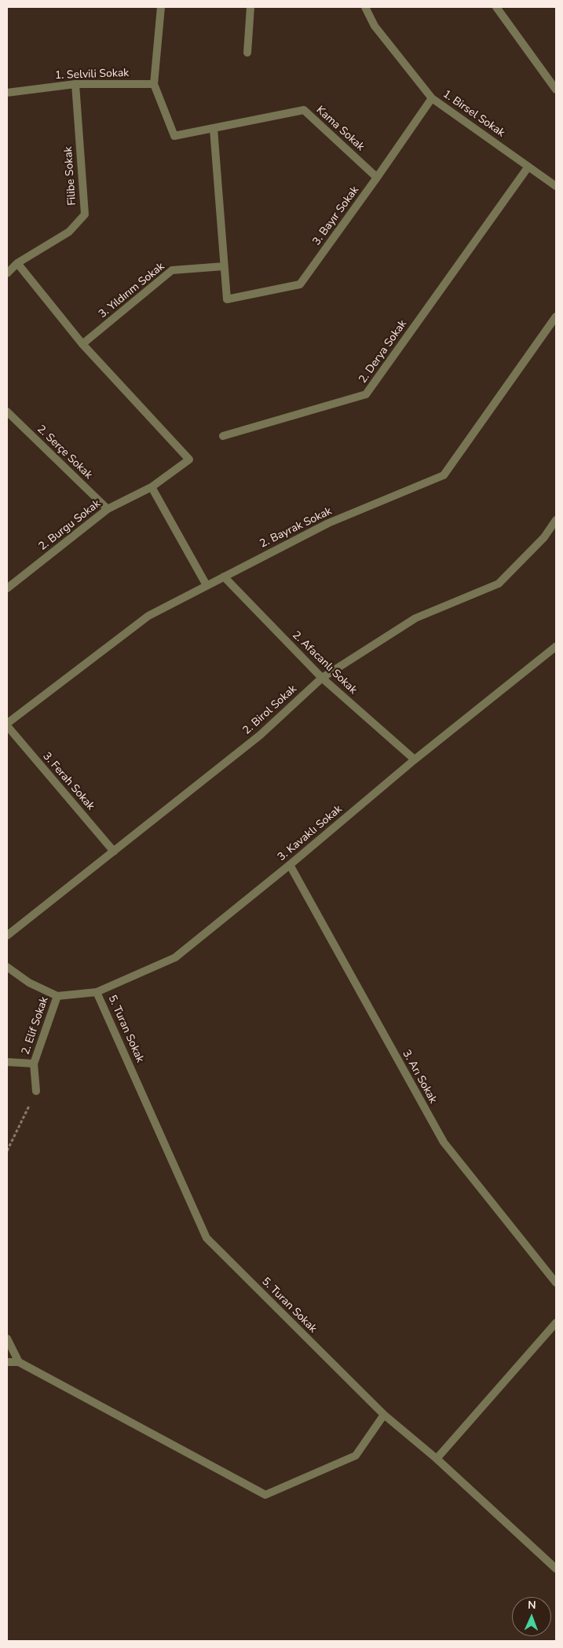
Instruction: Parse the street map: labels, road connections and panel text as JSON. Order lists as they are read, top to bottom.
{
  "streets": {
    "street": [
      "1. Selvili Sokak",
      "1. Birsel Sokak",
      "Kama Sokak",
      "Filibe Sokak",
      "3. Bayır Sokak",
      "3. Yıldırım Sokak",
      "2. Derya Sokak",
      "2. Serçe Sokak",
      "2. Burgu Sokak",
      "2. Bayrak Sokak",
      "2. Afacanlı Sokak",
      "2. Birol Sokak",
      "3. Ferah Sokak",
      "3. Kavaklı Sokak",
      "2. Elif Sokak",
      "5. Turan Sokak",
      "3. Arı Sokak"
    ]
  },
  "crossings": [
    ["1. Selvili Sokak", "Kama Sokak"],
    ["1. Selvili Sokak", "Filibe Sokak"],
    ["1. Birsel Sokak", "3. Bayır Sokak"],
    ["1. Birsel Sokak", "2. Derya Sokak"],
    ["Kama Sokak", "3. Bayır Sokak"],
    ["3. Bayır Sokak", "3. Yıldırım Sokak"],
    ["3. Yıldırım Sokak", "2. Burgu Sokak"],
    ["2. Serçe Sokak", "2. Burgu Sokak"],
    ["2. Bayrak Sokak", "2. Afacanlı Sokak"],
    ["2. Bayrak Sokak", "3. Ferah Sokak"],
    ["2. Afacanlı Sokak", "2. Birol Sokak"],
    ["2. Afacanlı Sokak", "3. Kavaklı Sokak"],
    ["2. Birol Sokak", "3. Ferah Sokak"],
    ["3. Kavaklı Sokak", "2. Elif Sokak"],
    ["3. Kavaklı Sokak", "5. Turan Sokak"],
    ["3. Kavaklı Sokak", "3. Arı Sokak"]
  ],
  "north": "top"
}
